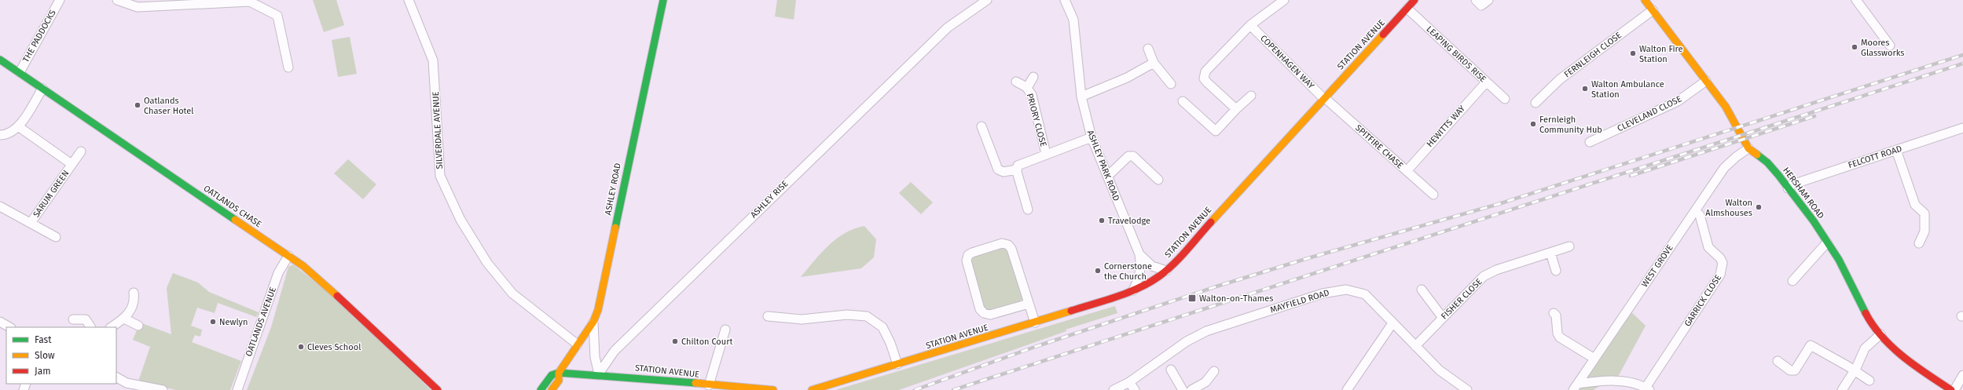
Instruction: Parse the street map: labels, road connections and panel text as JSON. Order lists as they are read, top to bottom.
{
  "streets": {
    "street": [
      "THE PADDOCKS",
      "STATION AVENUE",
      "LEAPING BIRDS RISE",
      "FERNLEIGH CLOSE",
      "COPENHAGEN WAY",
      "CLEVELAND CLOSE",
      "PRIORY CLOSE",
      "HEWITTS WAY",
      "SILVERDALE AVENUE",
      "SPITFIRE CHASE",
      "FELCOTT ROAD",
      "ASHLEY PARK ROAD",
      "ASHLEY ROAD",
      "HERSHAM ROAD",
      "SARUM GREEN",
      "ASHLEY RISE",
      "OATLANDS CHASE",
      "WEST GROVE",
      "FISHER CLOSE",
      "GARRICK CLOSE",
      "MAYFIELD ROAD",
      "OATLANDS AVENUE"
    ]
  },
  "crossings": [
    ["THE PADDOCKS", "OATLANDS CHASE"],
    ["STATION AVENUE", "LEAPING BIRDS RISE"],
    ["STATION AVENUE", "COPENHAGEN WAY"],
    ["STATION AVENUE", "SPITFIRE CHASE"],
    ["STATION AVENUE", "ASHLEY PARK ROAD"],
    ["STATION AVENUE", "ASHLEY ROAD"],
    ["STATION AVENUE", "ASHLEY RISE"],
    ["LEAPING BIRDS RISE", "HEWITTS WAY"],
    ["FERNLEIGH CLOSE", "HERSHAM ROAD"],
    ["COPENHAGEN WAY", "SPITFIRE CHASE"],
    ["CLEVELAND CLOSE", "HERSHAM ROAD"],
    ["PRIORY CLOSE", "ASHLEY PARK ROAD"],
    ["HEWITTS WAY", "SPITFIRE CHASE"],
    ["SILVERDALE AVENUE", "ASHLEY ROAD"],
    ["FELCOTT ROAD", "HERSHAM ROAD"],
    ["HERSHAM ROAD", "WEST GROVE"],
    ["OATLANDS CHASE", "OATLANDS AVENUE"],
    ["WEST GROVE", "GARRICK CLOSE"],
    ["FISHER CLOSE", "MAYFIELD ROAD"]
  ],
  "places": {
    "other": [
      "Moores Glassworks",
      "Walton Fire Station",
      "Walton Ambulance Station",
      "Oatlands Chaser Hotel",
      "Fernleigh Community Hub",
      "Walton Almshouses",
      "Travelodge",
      "Cornerstone the Church",
      "Newlyn",
      "Chilton Court",
      "Cleves School"
    ],
    "transit": ["Walton-on-Thames"]
  },
  "legend": ["Fast", "Slow", "Jam"]
}
